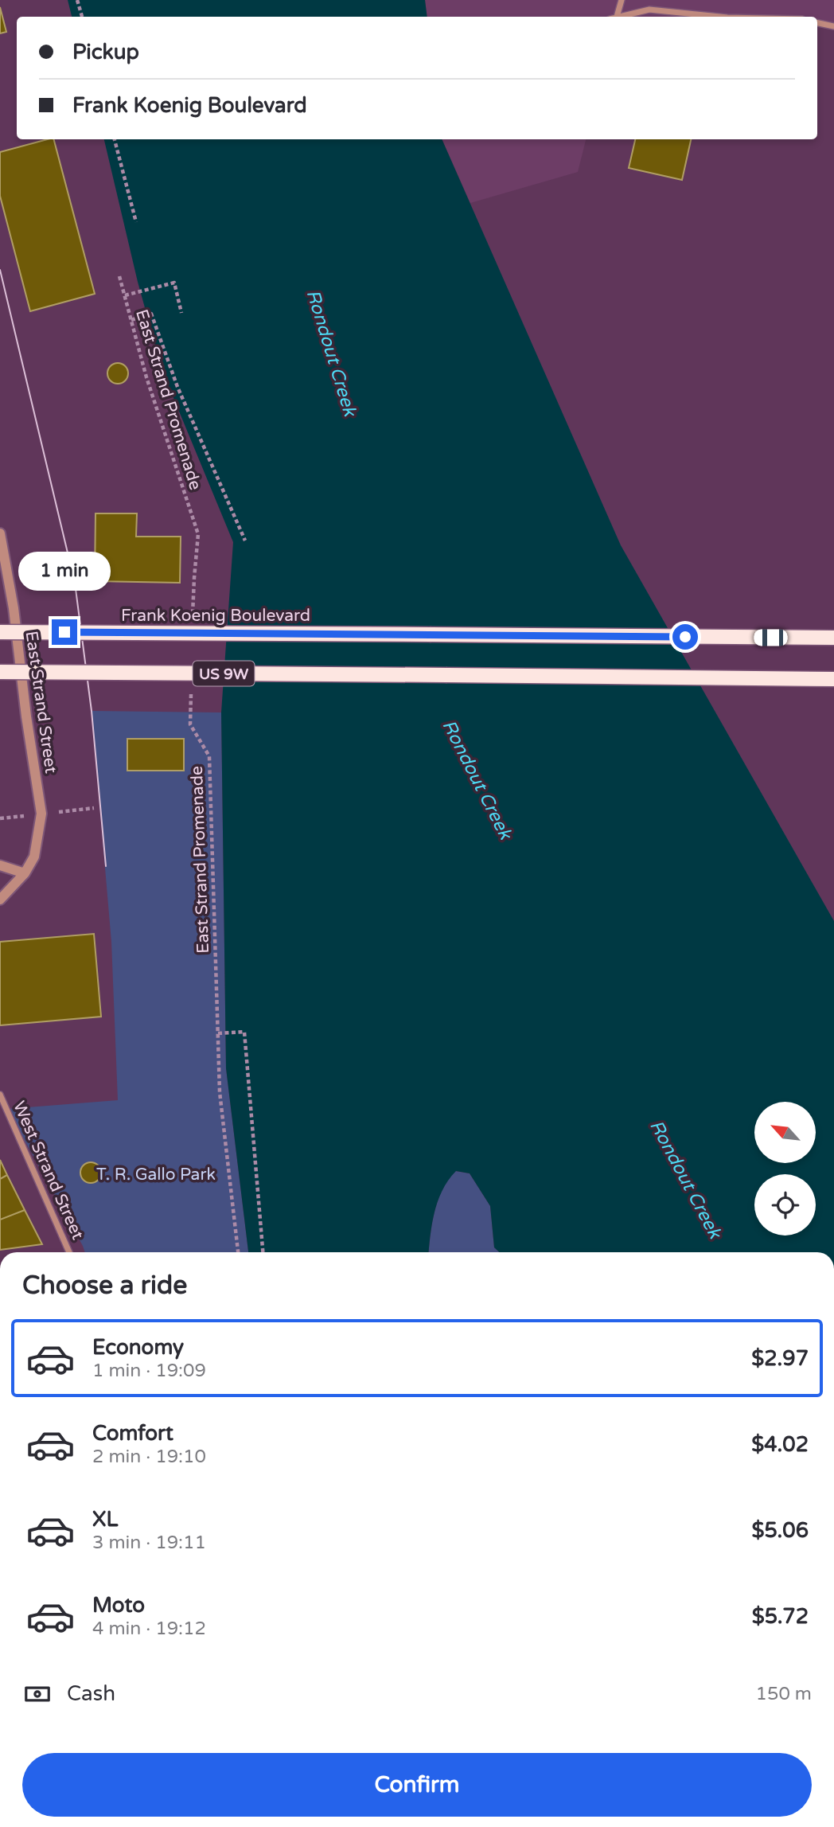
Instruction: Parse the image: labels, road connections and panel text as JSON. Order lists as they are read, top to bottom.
{
  "streets": {
    "main road": ["Frank Koenig Boulevard", "US 9W"],
    "street": ["East Strand Street", "West Strand Street"],
    "path": ["East Strand Promenade"]
  },
  "water": ["Rondout Creek"],
  "parks": ["T. R. Gallo Park"],
  "north": "top left",
  "page": {
    "banner": ["Pickup", "Frank Koenig Boulevard"],
    "bubble": "1 min",
    "heading": "Choose a ride",
    "list": [
      {
        "name": "Economy",
        "note": "1 min · 19:09",
        "value": "$2.97"
      },
      {
        "name": "Comfort",
        "note": "2 min · 19:10",
        "value": "$4.02"
      },
      {
        "name": "XL",
        "note": "3 min · 19:11",
        "value": "$5.06"
      },
      {
        "name": "Moto",
        "note": "4 min · 19:12",
        "value": "$5.72"
      }
    ],
    "pay": ["Cash", "150 m"],
    "buttons": "Confirm"
  }
}
